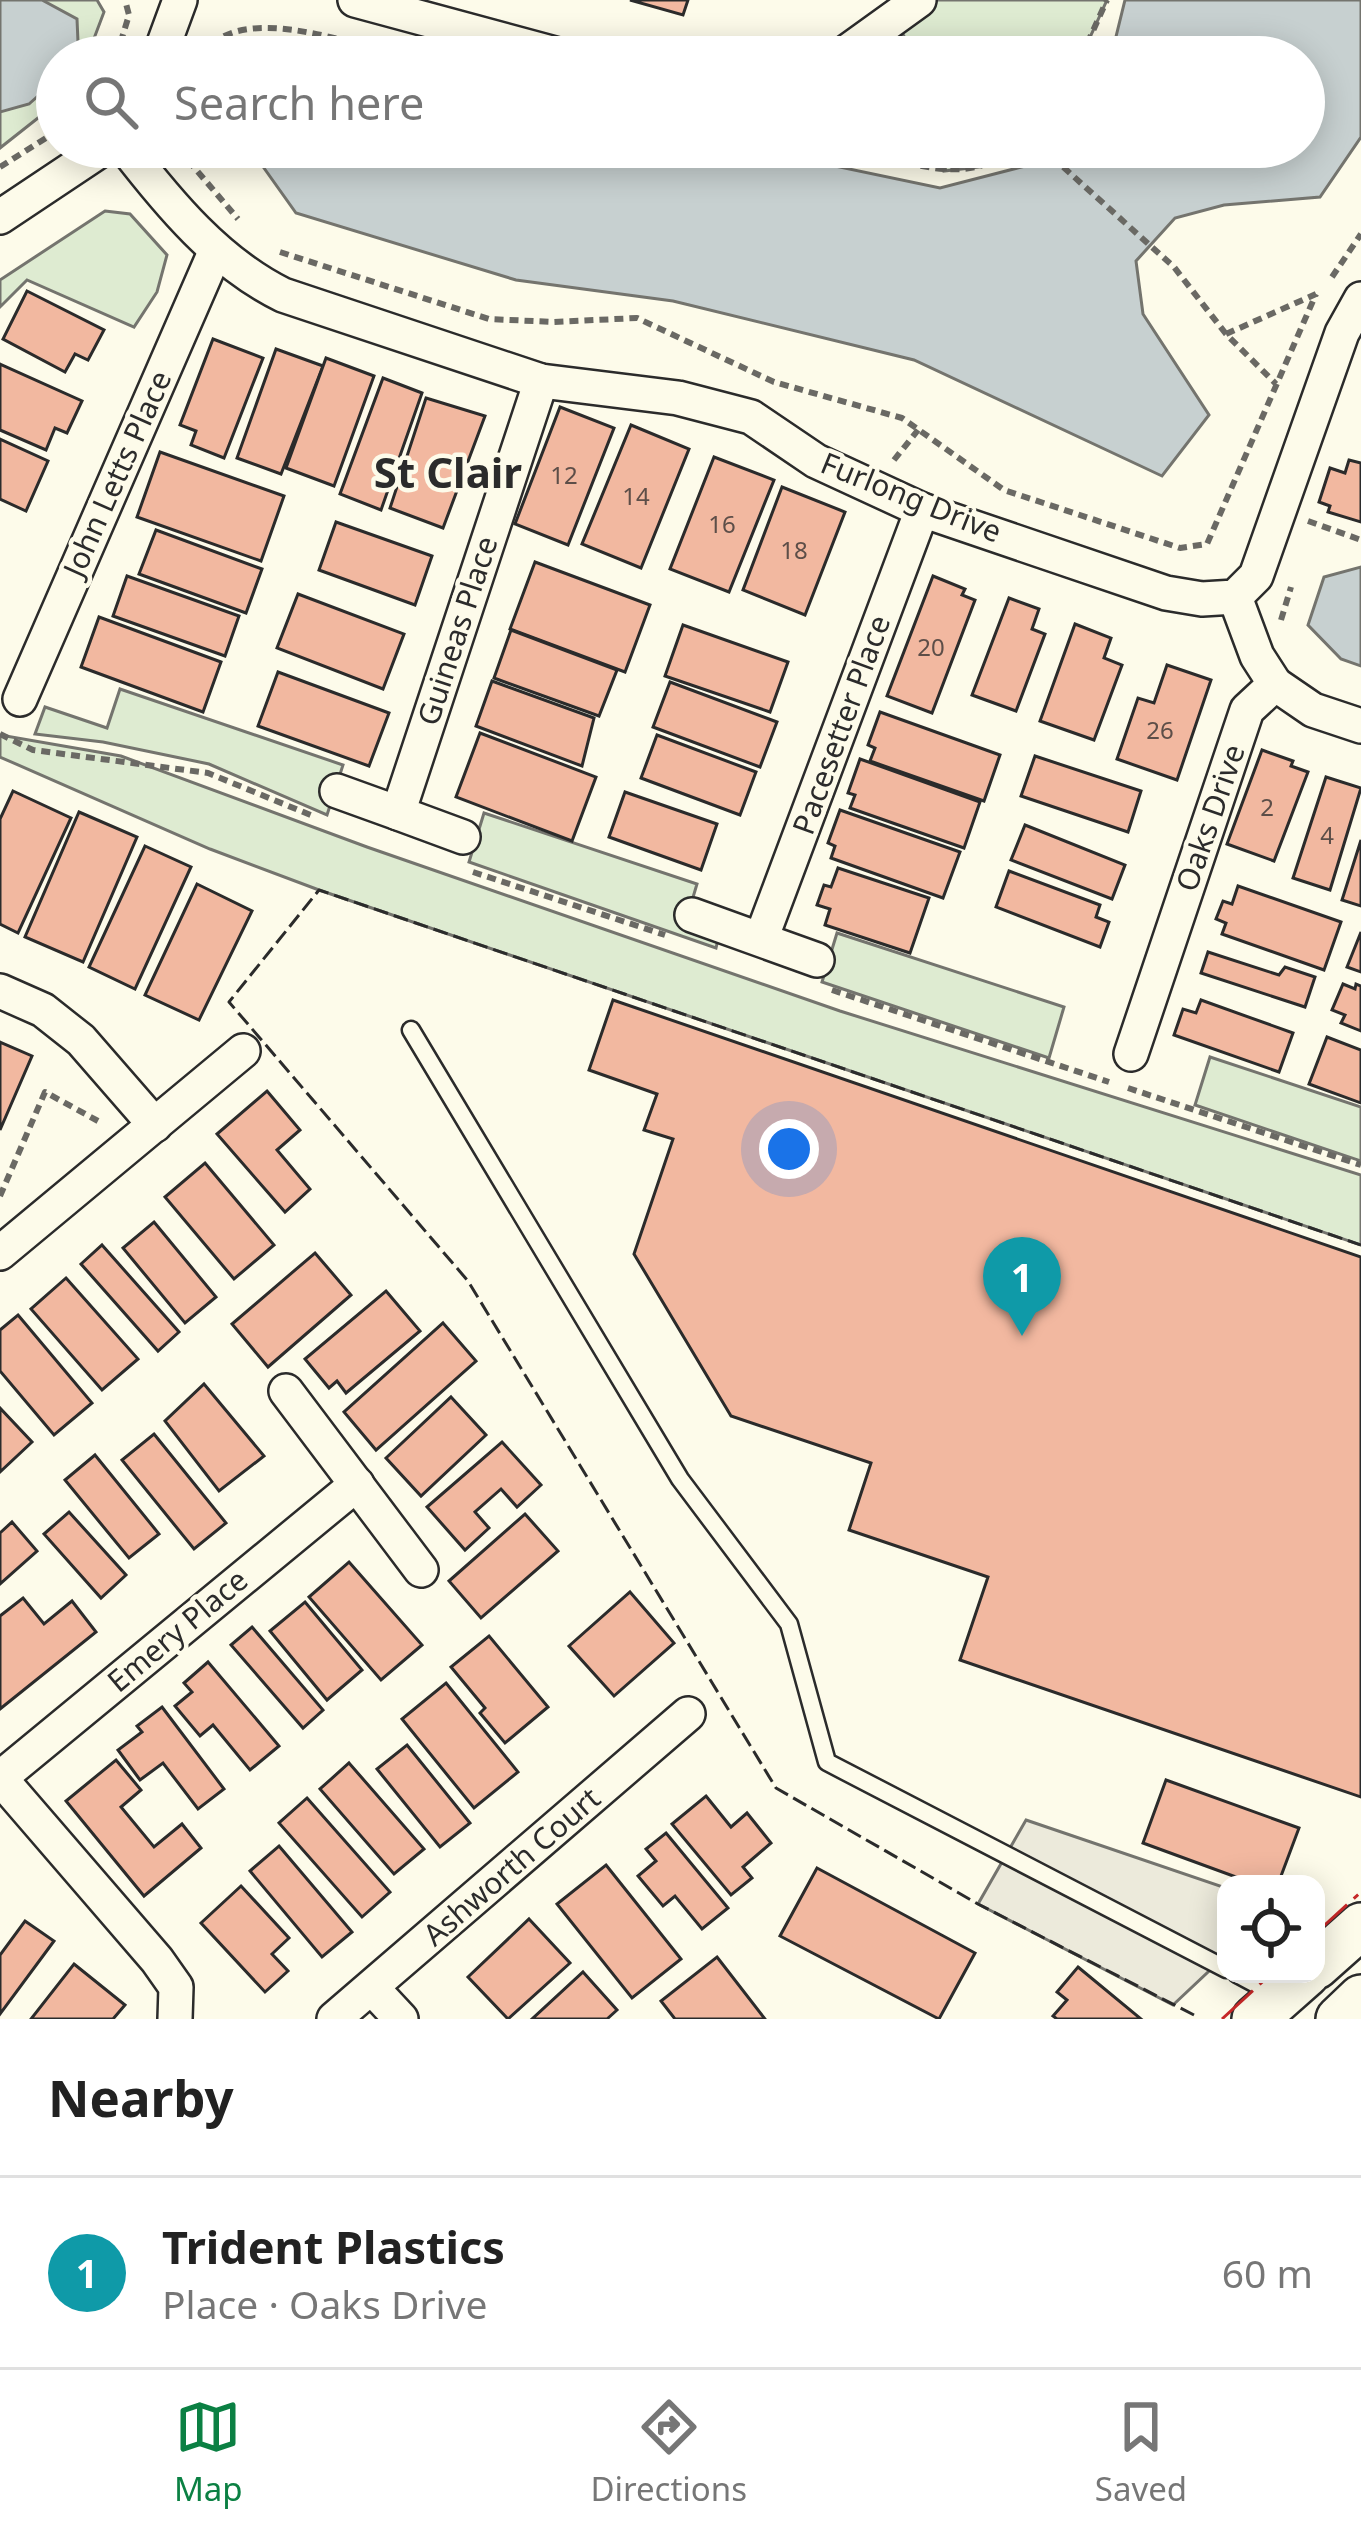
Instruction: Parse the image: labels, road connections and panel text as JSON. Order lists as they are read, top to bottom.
{
  "streets": {
    "street": [
      "John Letts Place",
      "Furlong Drive",
      "Guineas Place",
      "Pacesetter Place",
      "Oaks Drive",
      "Emery Place",
      "Ashworth Court"
    ]
  },
  "crossings": [
    ["John Letts Place", "Furlong Drive"],
    ["Furlong Drive", "Guineas Place"],
    ["Furlong Drive", "Pacesetter Place"]
  ],
  "districts": ["St Clair"],
  "house_numbers": [
    "12",
    "14",
    "16",
    "18",
    "20",
    "26",
    "2",
    "4"
  ],
  "page": {
    "search": "Search here",
    "pins": "1",
    "heading": "Nearby",
    "list": [
      {
        "mark": "1",
        "name": "Trident Plastics",
        "note": "Place · Oaks Drive",
        "value": "60 m"
      }
    ],
    "nav": ["Map", "Directions", "Saved"]
  }
}
